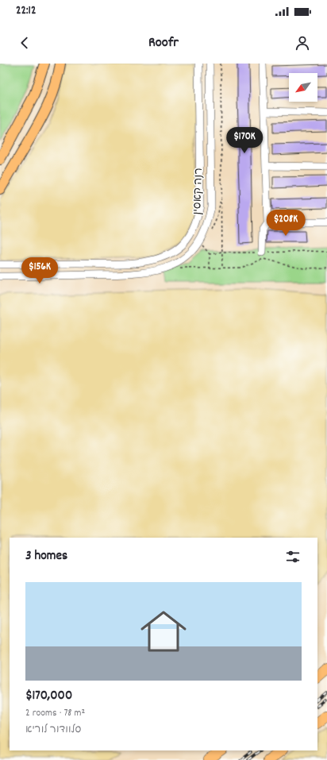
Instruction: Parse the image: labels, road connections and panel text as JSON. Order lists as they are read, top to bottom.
{
  "streets": {
    "street": ["רנה קאסין"]
  },
  "north": "bottom left",
  "page": {
    "status": "22:12",
    "header": "Roofr",
    "price": ["$170K", "$208K", "$156K"],
    "heading": "3 homes",
    "list": [
      {
        "name": "$170,000",
        "note": "2 rooms · 78 m² · סלוודור לוריא"
      }
    ]
  }
}
